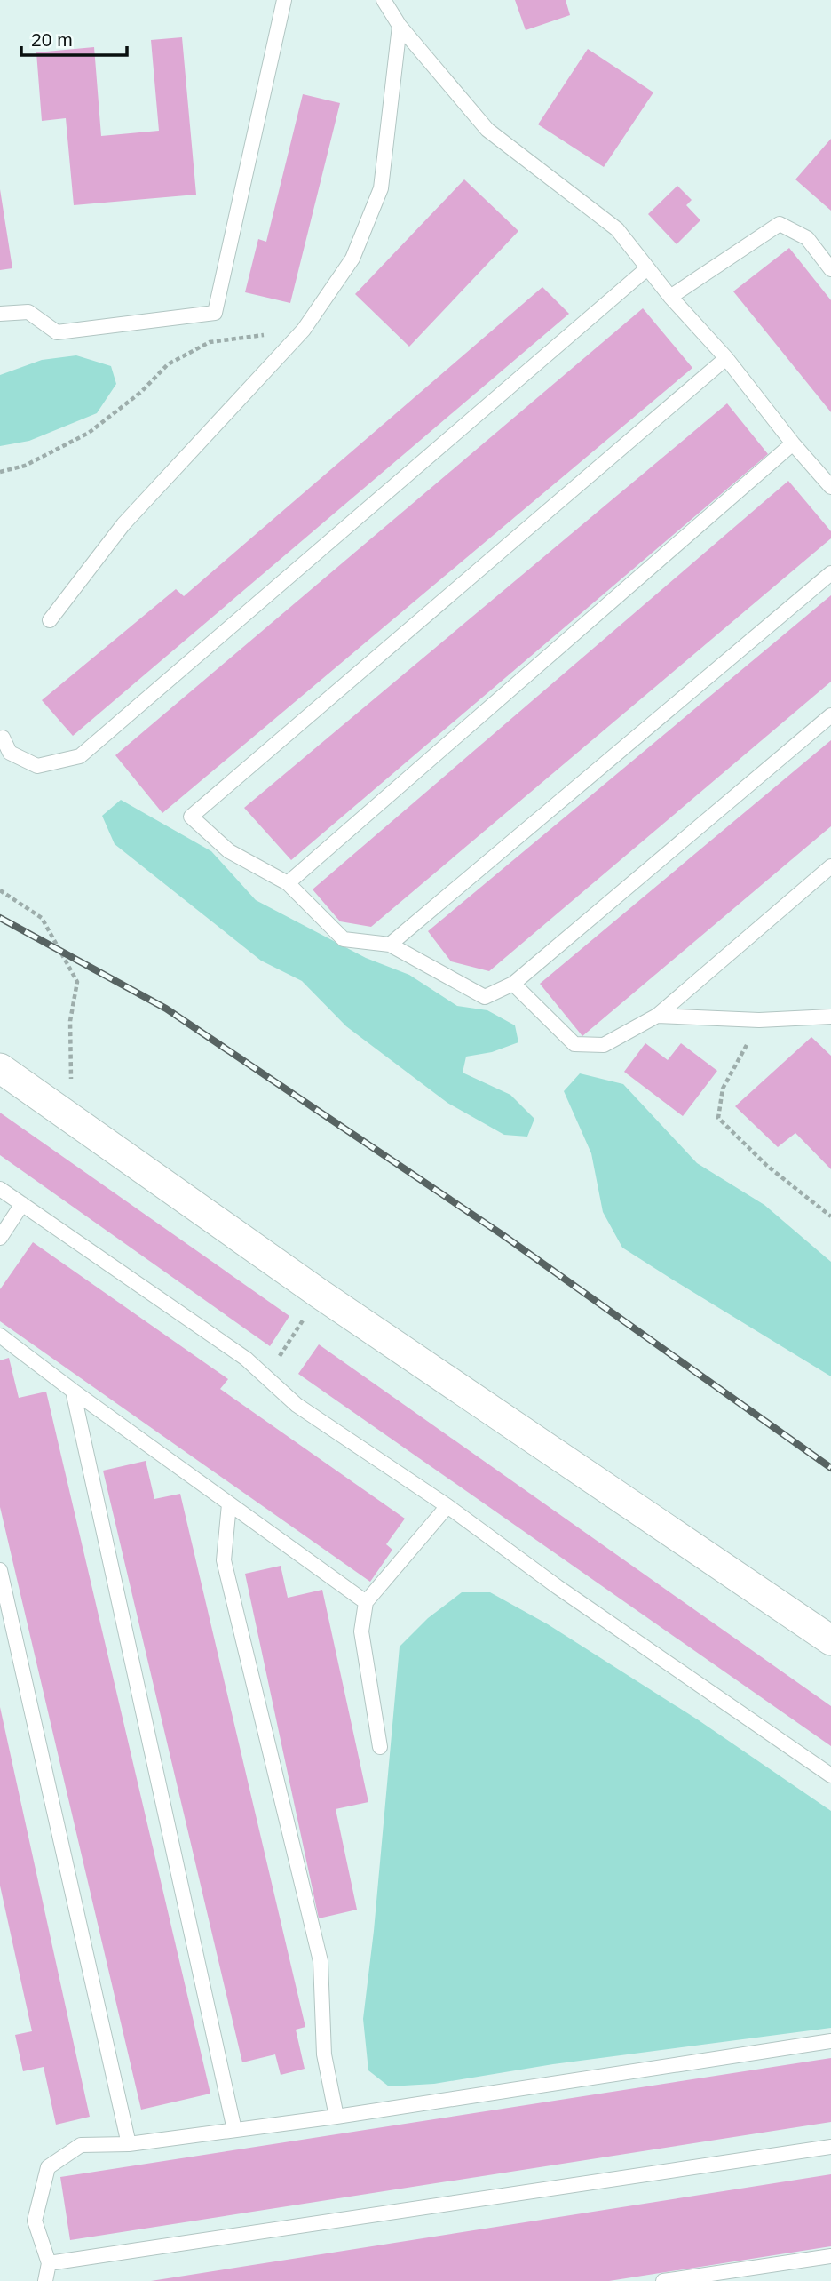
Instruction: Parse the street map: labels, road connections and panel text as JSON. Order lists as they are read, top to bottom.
{
  "scale_bar": "20 m"
}
